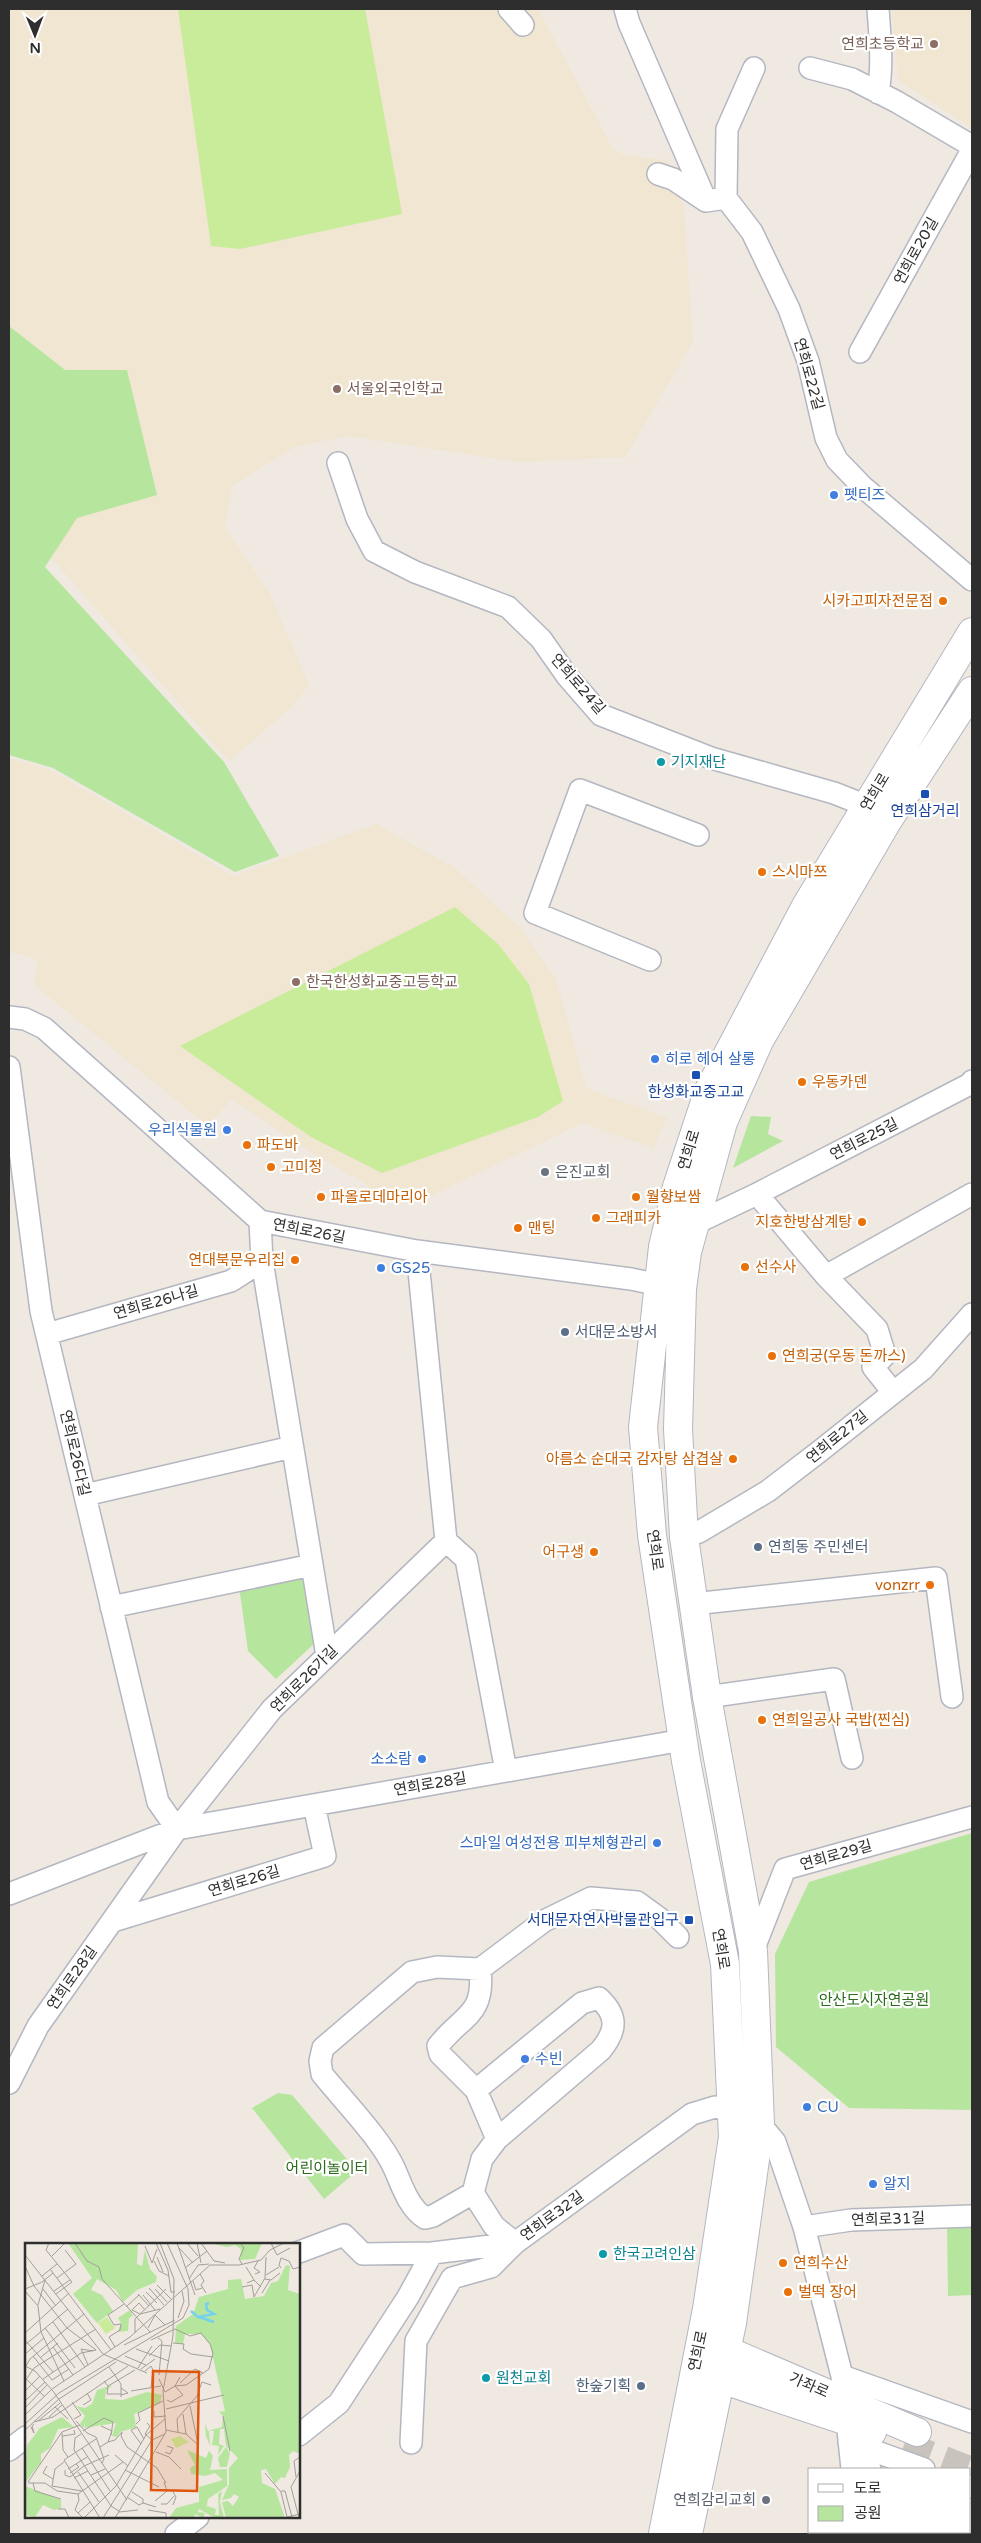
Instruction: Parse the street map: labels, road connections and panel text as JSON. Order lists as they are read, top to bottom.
{
  "streets": {
    "main road": ["연희로", "가좌로"],
    "street": [
      "연희로20길",
      "연희로22길",
      "연희로24길",
      "연희로25길",
      "연희로26길",
      "연희로26나길",
      "연희로27길",
      "연희로26다길",
      "연희로26가길",
      "연희로28길",
      "연희로29길",
      "연희로32길",
      "연희로31길"
    ]
  },
  "crossings": [
    ["연희로24길", "연희로"],
    ["연희로", "연희로25길"],
    ["연희로", "연희로26길"],
    ["연희로", "연희로27길"],
    ["연희로", "연희로28길"],
    ["연희로", "연희로29길"],
    ["연희로", "연희로32길"],
    ["연희로", "가좌로"],
    ["연희로26길", "연희로28길"],
    ["연희로26나길", "연희로26다길"],
    ["연희로26다길", "연희로26가길"],
    ["연희로26다길", "연희로28길"],
    ["연희로26가길", "연희로28길"]
  ],
  "parks": ["안산도시자연공원", "어린이놀이터"],
  "places": {
    "other": [
      "연희초등학교",
      "서울외국인학교",
      "펫티즈",
      "시카고피자전문점",
      "기지재단",
      "스시마쯔",
      "한국한성화교중고등학교",
      "히로 헤어 살롱",
      "우동카덴",
      "우리식물원",
      "파도바",
      "고미정",
      "은진교회",
      "파올로데마리아",
      "월향보쌈",
      "그래피카",
      "지호한방삼계탕",
      "맨팅",
      "연대북문우리집",
      "선수사",
      "GS25",
      "서대문소방서",
      "연희궁(우동 돈까스)",
      "아름소 순대국 감자탕 삼겹살",
      "연희동 주민센터",
      "어구생",
      "vonzrr",
      "연희일공사 국밥(찐심)",
      "소소람",
      "스마일 여성전용 피부체형관리",
      "수빈",
      "CU",
      "알지",
      "한국고려인삼",
      "연희수산",
      "벌떡 장어",
      "원천교회",
      "한숲기획",
      "연희감리교회"
    ],
    "transit": ["연희삼거리", "한성화교중고교", "서대문자연사박물관입구"]
  },
  "legend": ["도로", "공원"],
  "north": "bottom"
}
